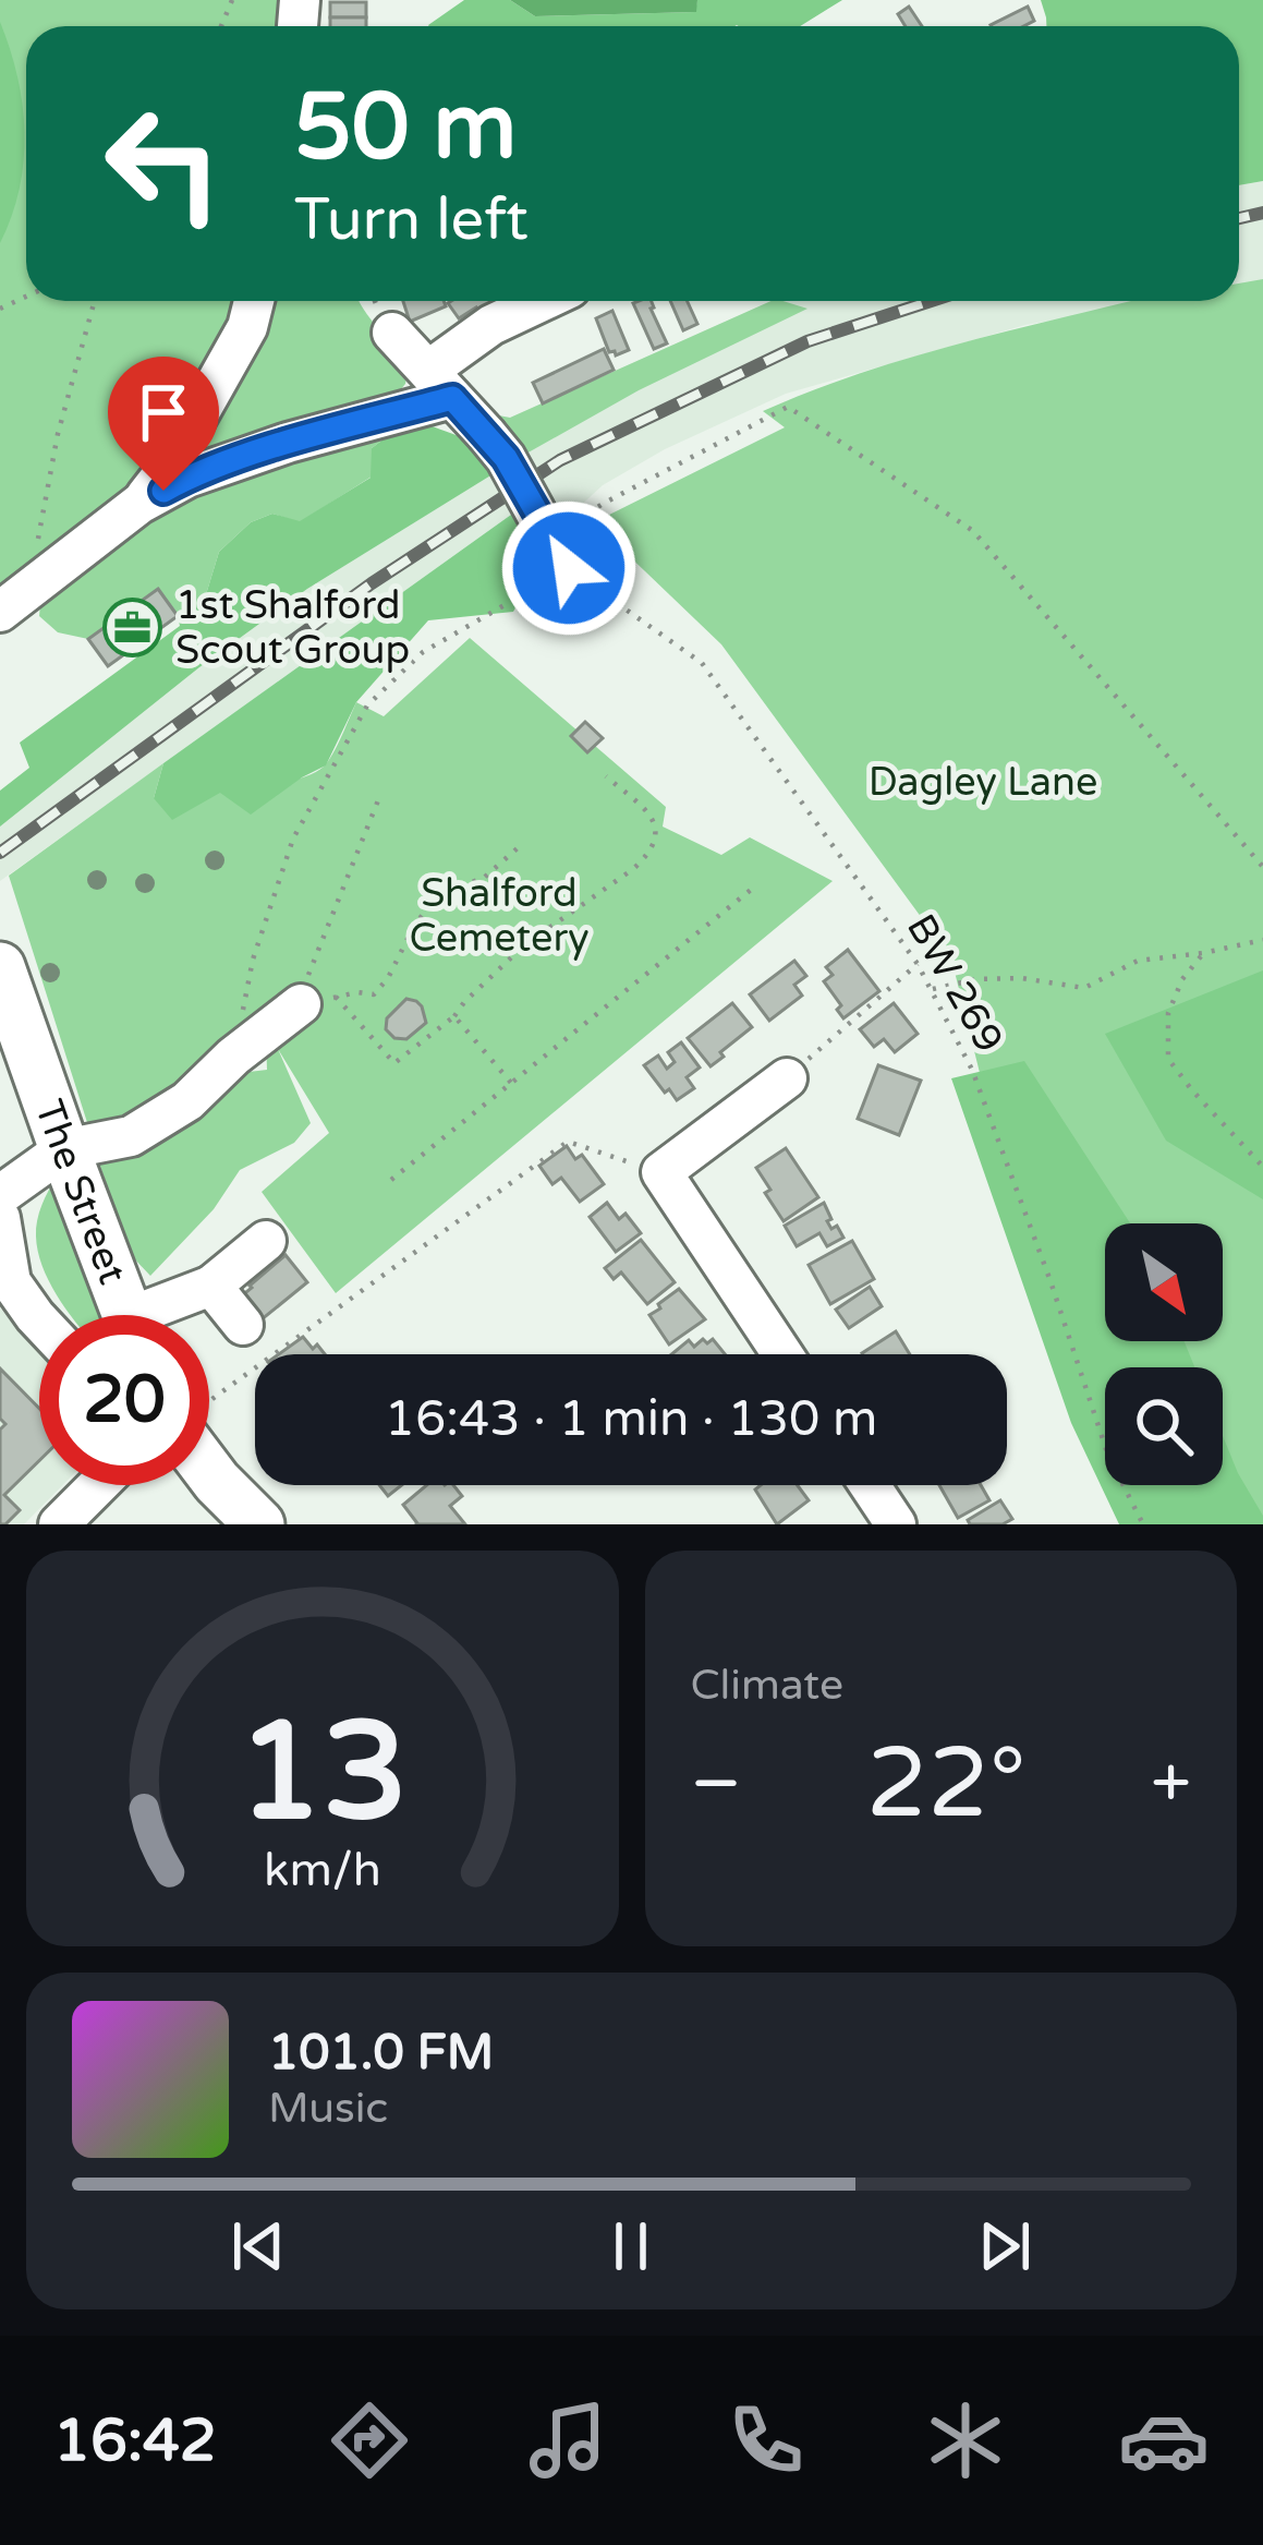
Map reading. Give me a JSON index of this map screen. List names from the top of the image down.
{
  "streets": {
    "main road": ["The Street"],
    "path": ["BW 269"]
  },
  "parks": ["Dagley Lane", "Shalford Cemetery"],
  "places": {
    "office": ["1st Shalford Scout Group"]
  },
  "north": "bottom right",
  "page": {
    "turn": ["50 m", "Turn left"],
    "limit": "20",
    "trip": "16:43 · 1 min · 130 m",
    "tile": "Climate",
    "heat": ["−", "22°", "+"],
    "song": ["101.0 FM", "Music"],
    "tabs": "16:42",
    "gauge": ["13", "km/h"]
  }
}
